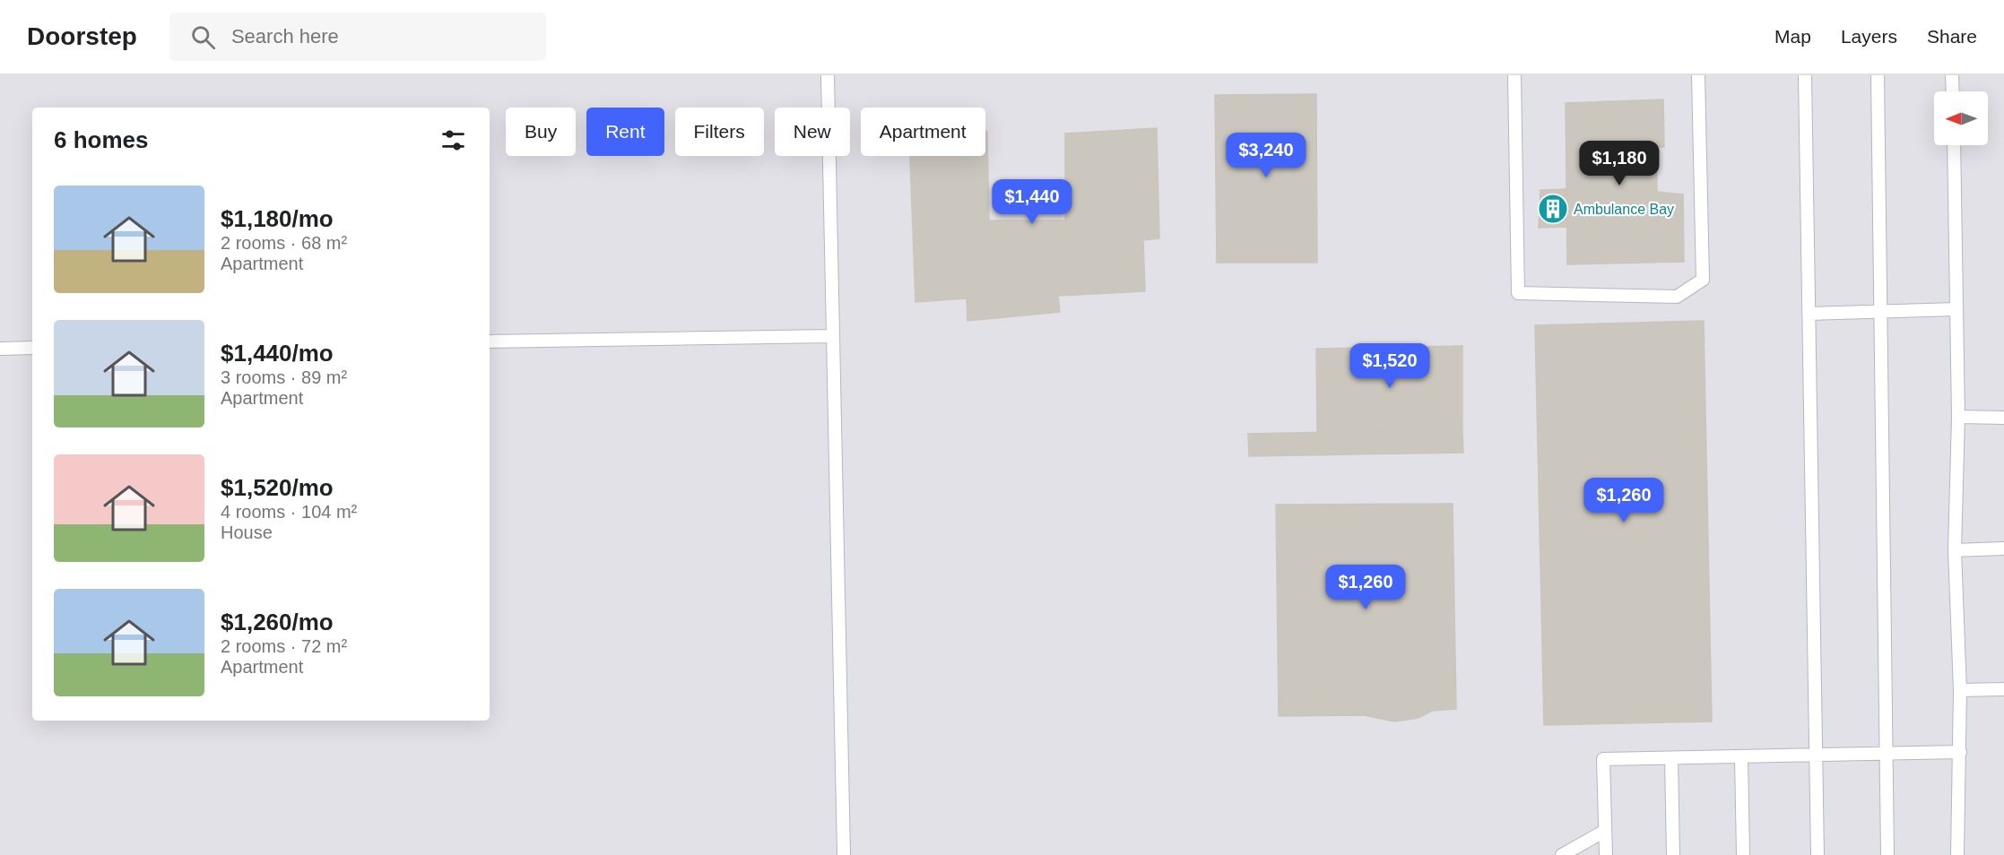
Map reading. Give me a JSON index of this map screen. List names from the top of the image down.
{
  "places": {
    "building": ["Ambulance Bay"]
  },
  "north": "left",
  "page": {
    "header": "Doorstep",
    "search": "Search here",
    "nav": ["Map", "Layers", "Share"],
    "chip": [
      "Buy",
      "Rent",
      "Filters",
      "New",
      "Apartment"
    ],
    "heading": "6 homes",
    "price": [
      "$3,240",
      "$1,180",
      "$1,440",
      "$1,520",
      "$1,260",
      "$1,260"
    ],
    "list": [
      {
        "name": "$1,180/mo",
        "note": "2 rooms · 68 m² · Apartment"
      },
      {
        "name": "$1,440/mo",
        "note": "3 rooms · 89 m² · Apartment"
      },
      {
        "name": "$1,520/mo",
        "note": "4 rooms · 104 m² · House"
      },
      {
        "name": "$1,260/mo",
        "note": "2 rooms · 72 m² · Apartment"
      }
    ]
  }
}
